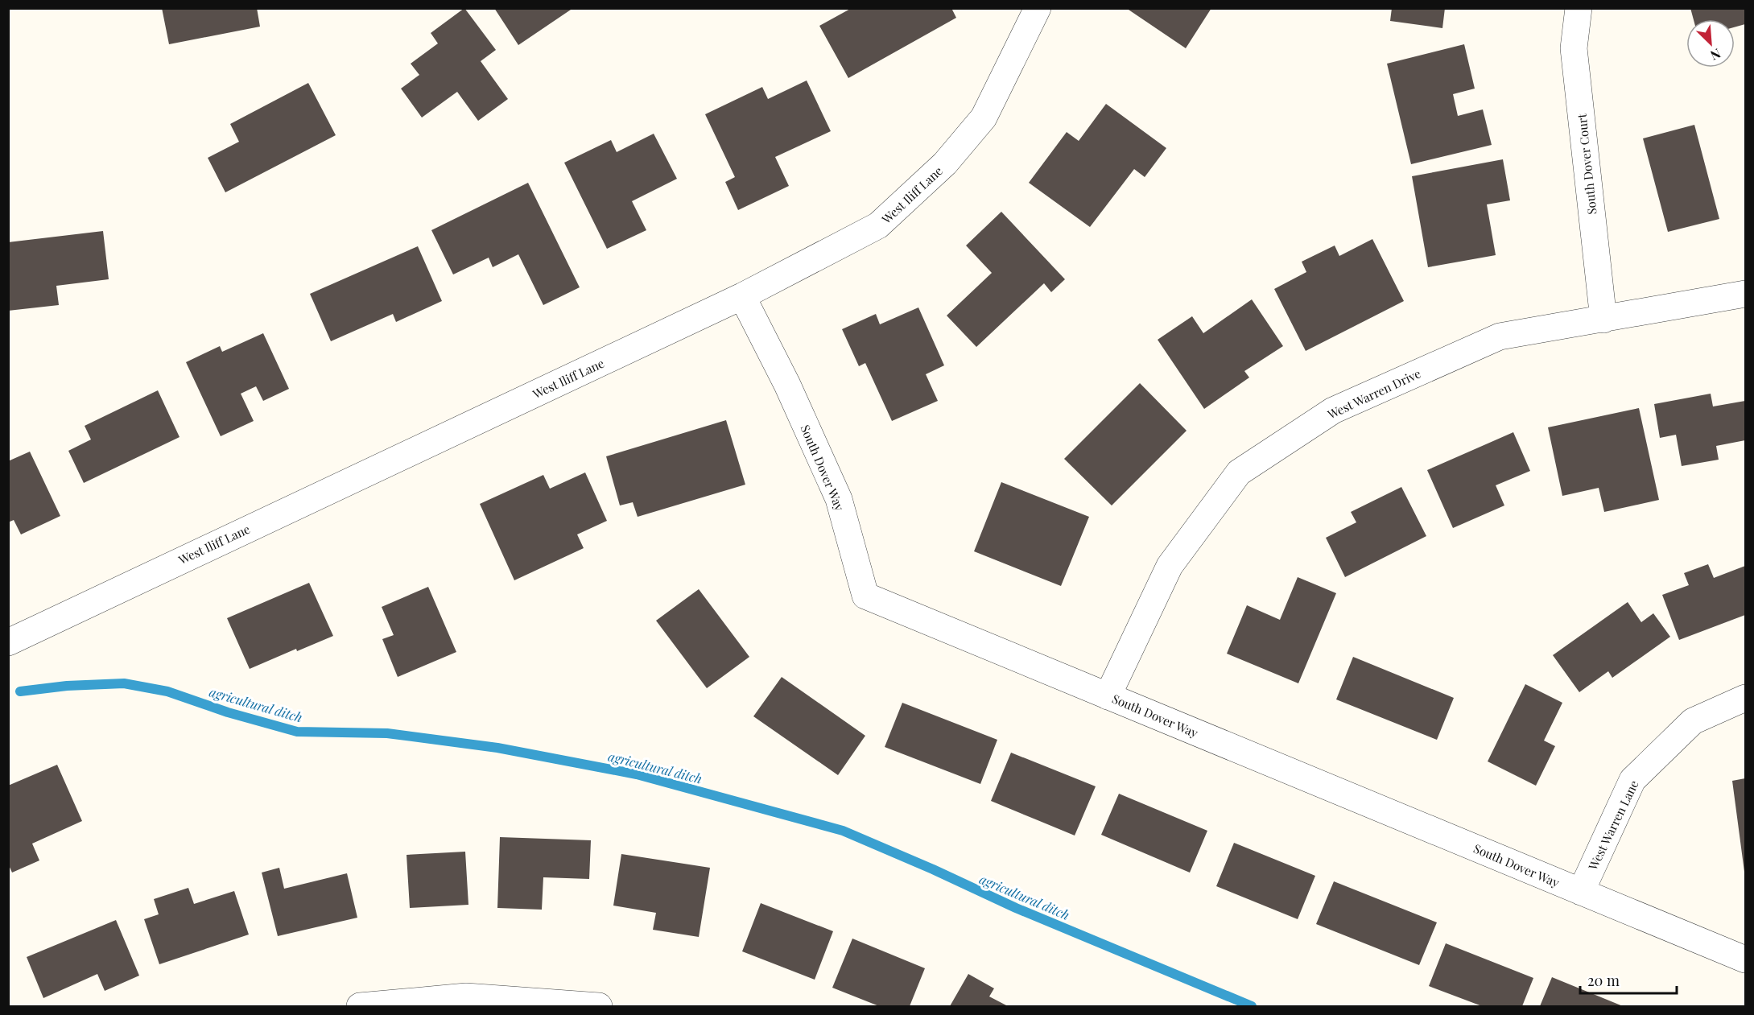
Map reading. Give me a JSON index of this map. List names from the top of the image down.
{
  "streets": {
    "street": [
      "South Dover Court",
      "West Iliff Lane",
      "West Warren Drive",
      "South Dover Way",
      "West Warren Lane"
    ]
  },
  "crossings": [
    ["South Dover Court", "West Warren Drive"],
    ["West Iliff Lane", "South Dover Way"],
    ["West Warren Drive", "South Dover Way"],
    ["South Dover Way", "West Warren Lane"]
  ],
  "water": ["agricultural ditch"],
  "scale_bar": "20 m",
  "north": "bottom right"
}
